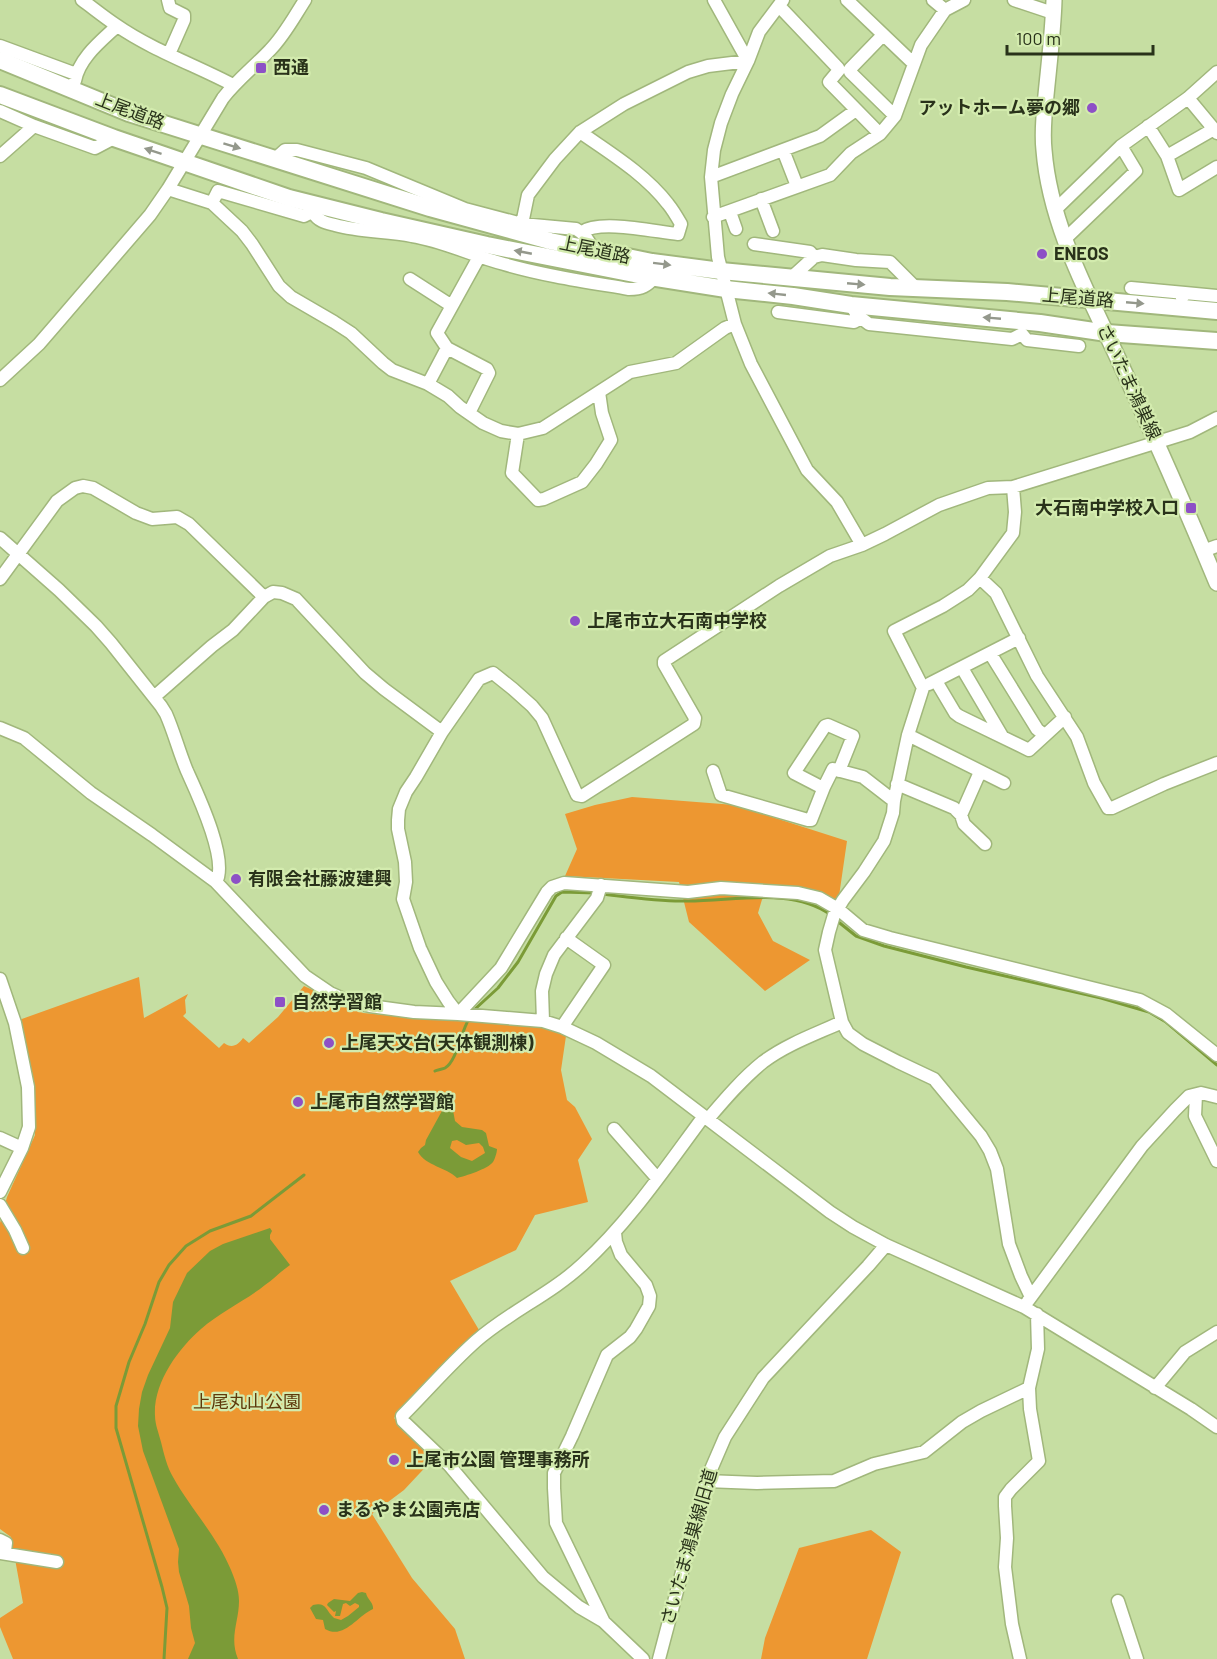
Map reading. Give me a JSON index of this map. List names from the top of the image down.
{
  "streets": {
    "highway": ["上尾道路"],
    "main road": ["さいたま鴻巣線"],
    "street": ["さいたま鴻巣線旧道"]
  },
  "crossings": [
    ["上尾道路", "さいたま鴻巣線"]
  ],
  "parks": ["上尾丸山公園"],
  "places": {
    "transit": ["西通", "大石南中学校入口", "自然学習館"],
    "other": [
      "アットホーム夢の郷",
      "ENEOS",
      "上尾市立大石南中学校",
      "有限会社藤波建興",
      "上尾天文台(天体観測棟)",
      "上尾市自然学習館",
      "上尾市公園 管理事務所",
      "まるやま公園売店"
    ]
  },
  "scale_bar": "100 m"
}
